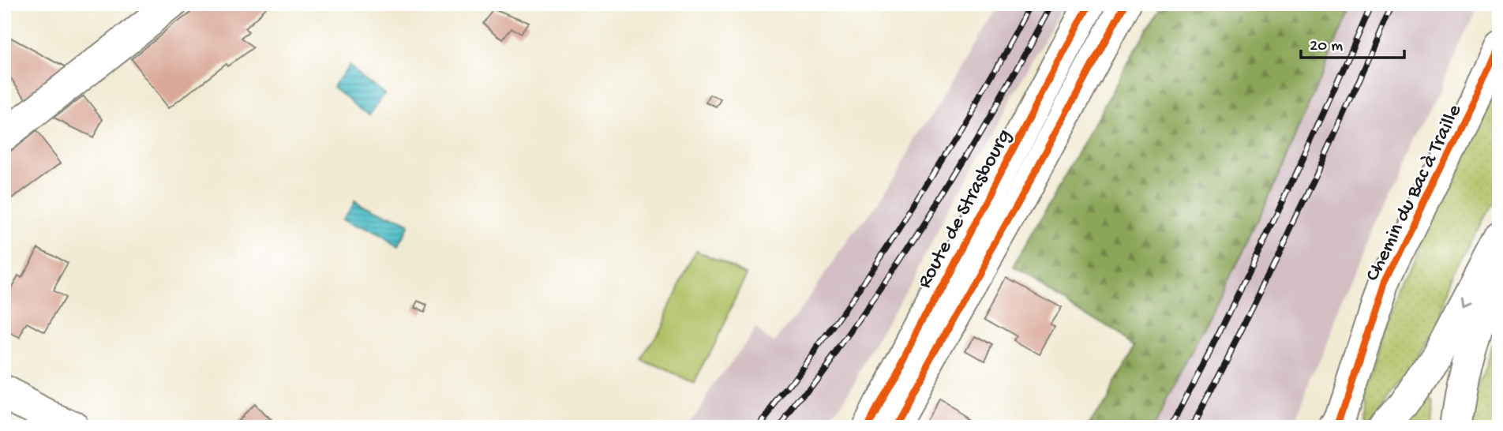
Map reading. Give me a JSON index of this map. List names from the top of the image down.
{
  "streets": {
    "main road": ["Chemin du Bac à Traille", "Route de Strasbourg"]
  },
  "scale_bar": "20 m"
}
